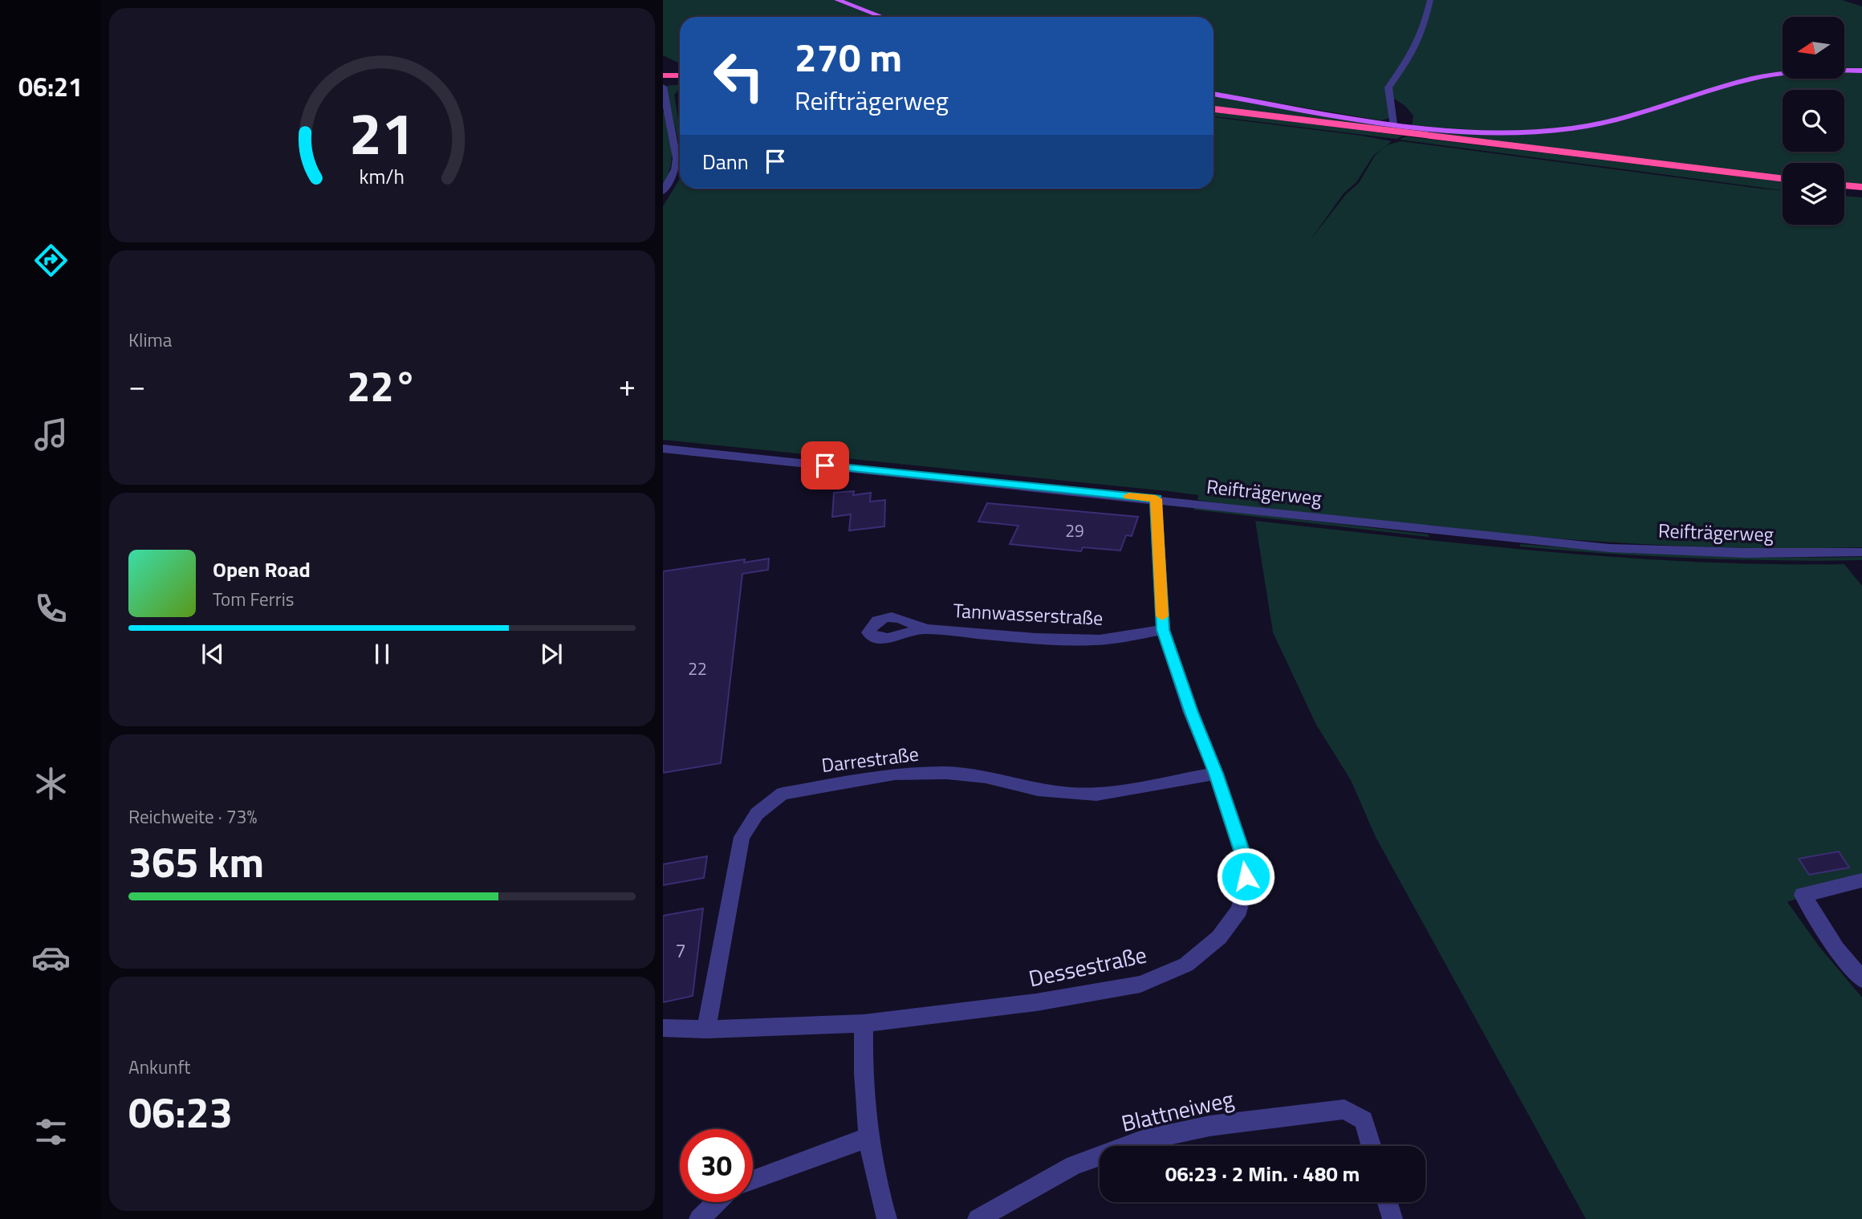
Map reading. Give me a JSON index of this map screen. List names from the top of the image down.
{
  "streets": {
    "street": [
      "Reifträgerweg",
      "Tannwasserstraße",
      "Darrestraße",
      "Dessestraße",
      "Blattneiweg"
    ]
  },
  "crossings": [
    ["Reifträgerweg", "Dessestraße"],
    ["Tannwasserstraße", "Dessestraße"],
    ["Darrestraße", "Dessestraße"]
  ],
  "house_numbers": ["29", "22", "7"],
  "north": "left",
  "page": {
    "tabs": "06:21",
    "turn": ["270 m", "Reifträgerweg"],
    "then": "Dann",
    "tile": [
      "Klima",
      ["Reichweite · 73%", "365 km"],
      ["Ankunft", "06:23"]
    ],
    "heat": ["−", "22°", "+"],
    "song": ["Open Road", "Tom Ferris"],
    "limit": "30",
    "trip": "06:23 · 2 Min. · 480 m",
    "gauge": ["21", "km/h"]
  }
}
